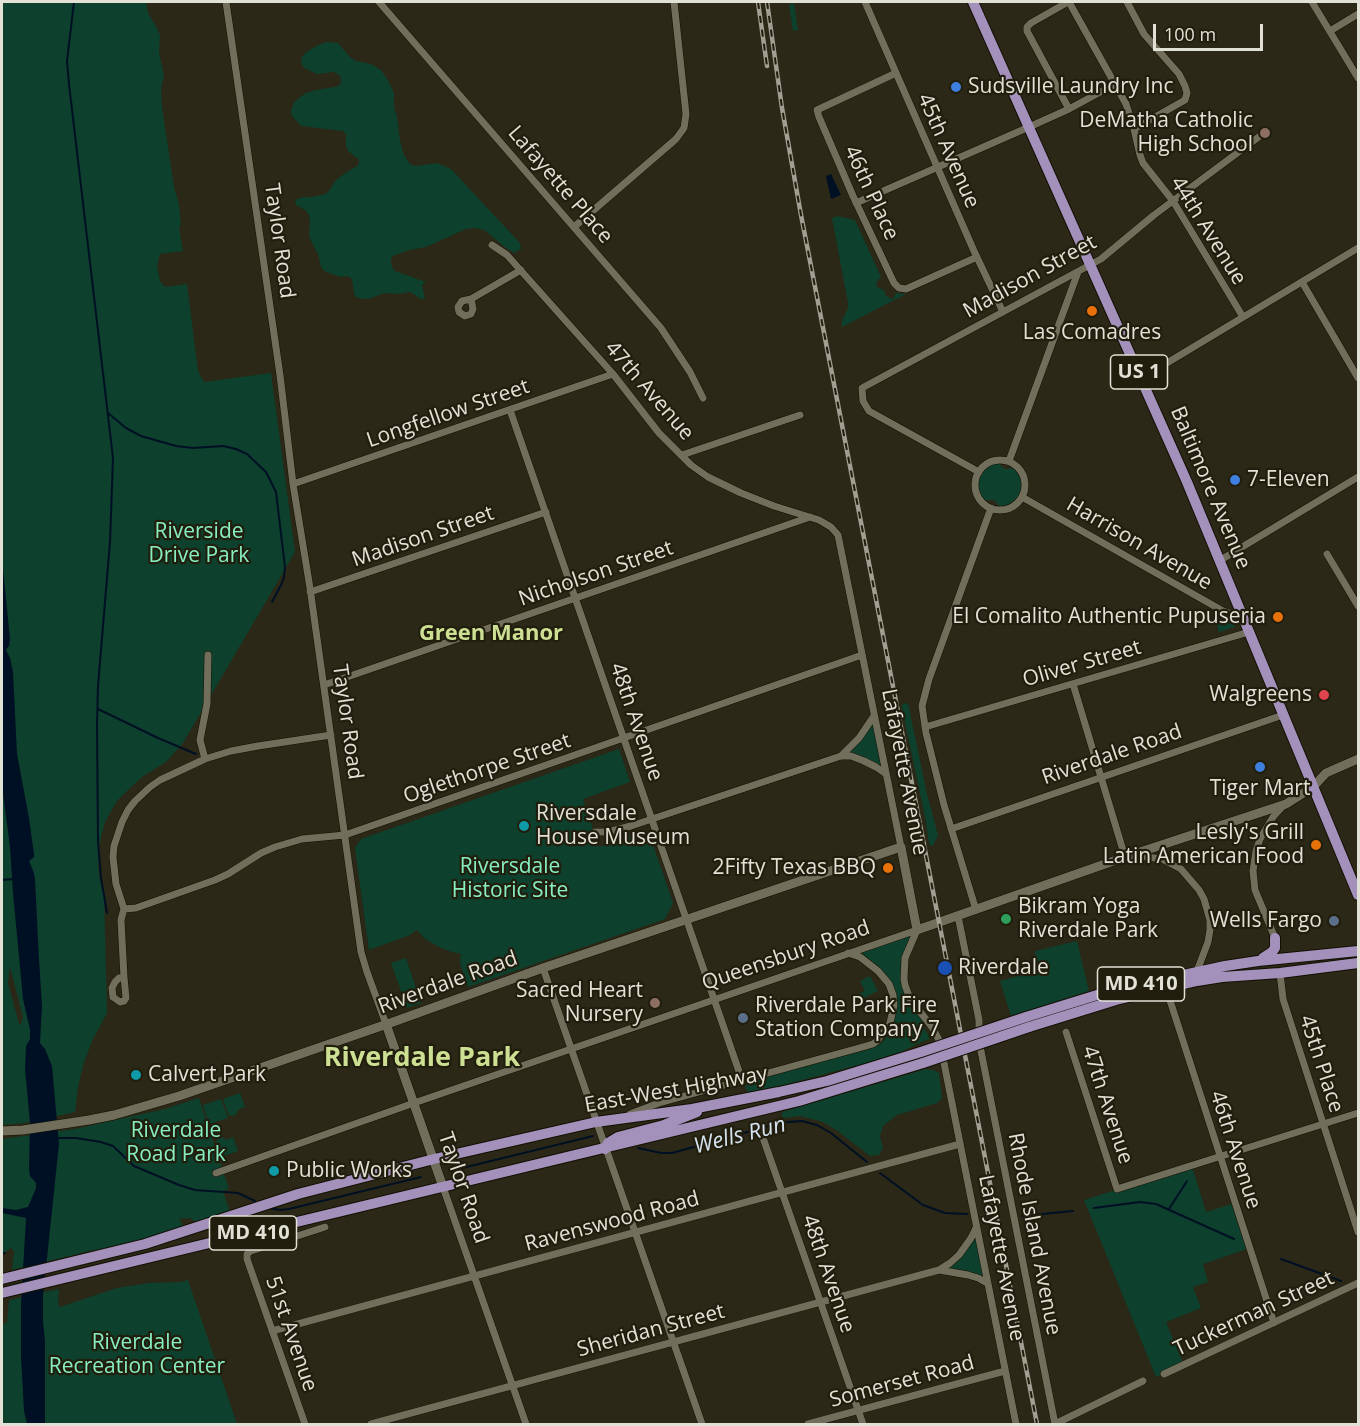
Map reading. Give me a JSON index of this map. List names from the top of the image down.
{
  "streets": {
    "main road": [
      "US 1",
      "Baltimore Avenue",
      "MD 410",
      "East-West Highway"
    ],
    "street": [
      "45th Avenue",
      "Lafayette Place",
      "46th Place",
      "44th Avenue",
      "Taylor Road",
      "Madison Street",
      "47th Avenue",
      "Longfellow Street",
      "Harrison Avenue",
      "Nicholson Street",
      "Oliver Street",
      "48th Avenue",
      "Riverdale Road",
      "Oglethorpe Street",
      "Lafayette Avenue",
      "Queensbury Road",
      "45th Place",
      "46th Avenue",
      "Ravenswood Road",
      "Rhode Island Avenue",
      "Tuckerman Street",
      "Sheridan Street",
      "51st Avenue",
      "Somerset Road"
    ]
  },
  "crossings": [
    ["45th Avenue", "46th Place"],
    ["45th Avenue", "Madison Street"],
    ["44th Avenue", "Madison Street"],
    ["Taylor Road", "Madison Street"],
    ["Taylor Road", "Longfellow Street"],
    ["Taylor Road", "Nicholson Street"],
    ["Taylor Road", "Riverdale Road"],
    ["Taylor Road", "Oglethorpe Street"],
    ["Taylor Road", "Queensbury Road"],
    ["Taylor Road", "East-West Highway"],
    ["Taylor Road", "Ravenswood Road"],
    ["Taylor Road", "Sheridan Street"],
    ["Madison Street", "Baltimore Avenue"],
    ["Madison Street", "Harrison Avenue"],
    ["Madison Street", "48th Avenue"],
    ["47th Avenue", "Longfellow Street"],
    ["47th Avenue", "Nicholson Street"],
    ["47th Avenue", "Lafayette Avenue"],
    ["47th Avenue", "46th Avenue"],
    ["Longfellow Street", "48th Avenue"],
    ["Baltimore Avenue", "Harrison Avenue"],
    ["Baltimore Avenue", "Oliver Street"],
    ["Baltimore Avenue", "Riverdale Road"],
    ["Baltimore Avenue", "Queensbury Road"],
    ["Nicholson Street", "48th Avenue"],
    ["Nicholson Street", "Lafayette Avenue"],
    ["48th Avenue", "Riverdale Road"],
    ["48th Avenue", "Oglethorpe Street"],
    ["48th Avenue", "Queensbury Road"],
    ["48th Avenue", "Ravenswood Road"],
    ["48th Avenue", "Sheridan Street"],
    ["48th Avenue", "Somerset Road"],
    ["Riverdale Road", "Lafayette Avenue"],
    ["Oglethorpe Street", "Lafayette Avenue"],
    ["Lafayette Avenue", "Queensbury Road"],
    ["Lafayette Avenue", "Ravenswood Road"],
    ["Lafayette Avenue", "Sheridan Street"],
    ["Lafayette Avenue", "Somerset Road"],
    ["45th Place", "East-West Highway"],
    ["East-West Highway", "46th Avenue"],
    ["46th Avenue", "Tuckerman Street"],
    ["Ravenswood Road", "51st Avenue"]
  ],
  "districts": ["Green Manor", "Riverdale Park"],
  "water": ["Wells Run"],
  "parks": [
    "Riverside Drive Park",
    "Riversdale Historic Site",
    "Riverdale Road Park",
    "Riverdale Recreation Center"
  ],
  "places": [
    "Sudsville Laundry Inc",
    "DeMatha Catholic High School",
    "Las Comadres",
    "7-Eleven",
    "El Comalito Authentic Pupuseria",
    "Walgreens",
    "Tiger Mart",
    "Riversdale House Museum",
    "Lesly's Grill Latin American Food",
    "2Fifty Texas BBQ",
    "Bikram Yoga Riverdale Park",
    "Wells Fargo",
    "Riverdale",
    "Sacred Heart Nursery",
    "Riverdale Park Fire Station Company 7",
    "Calvert Park",
    "Public Works"
  ],
  "scale_bar": "100 m"
}
